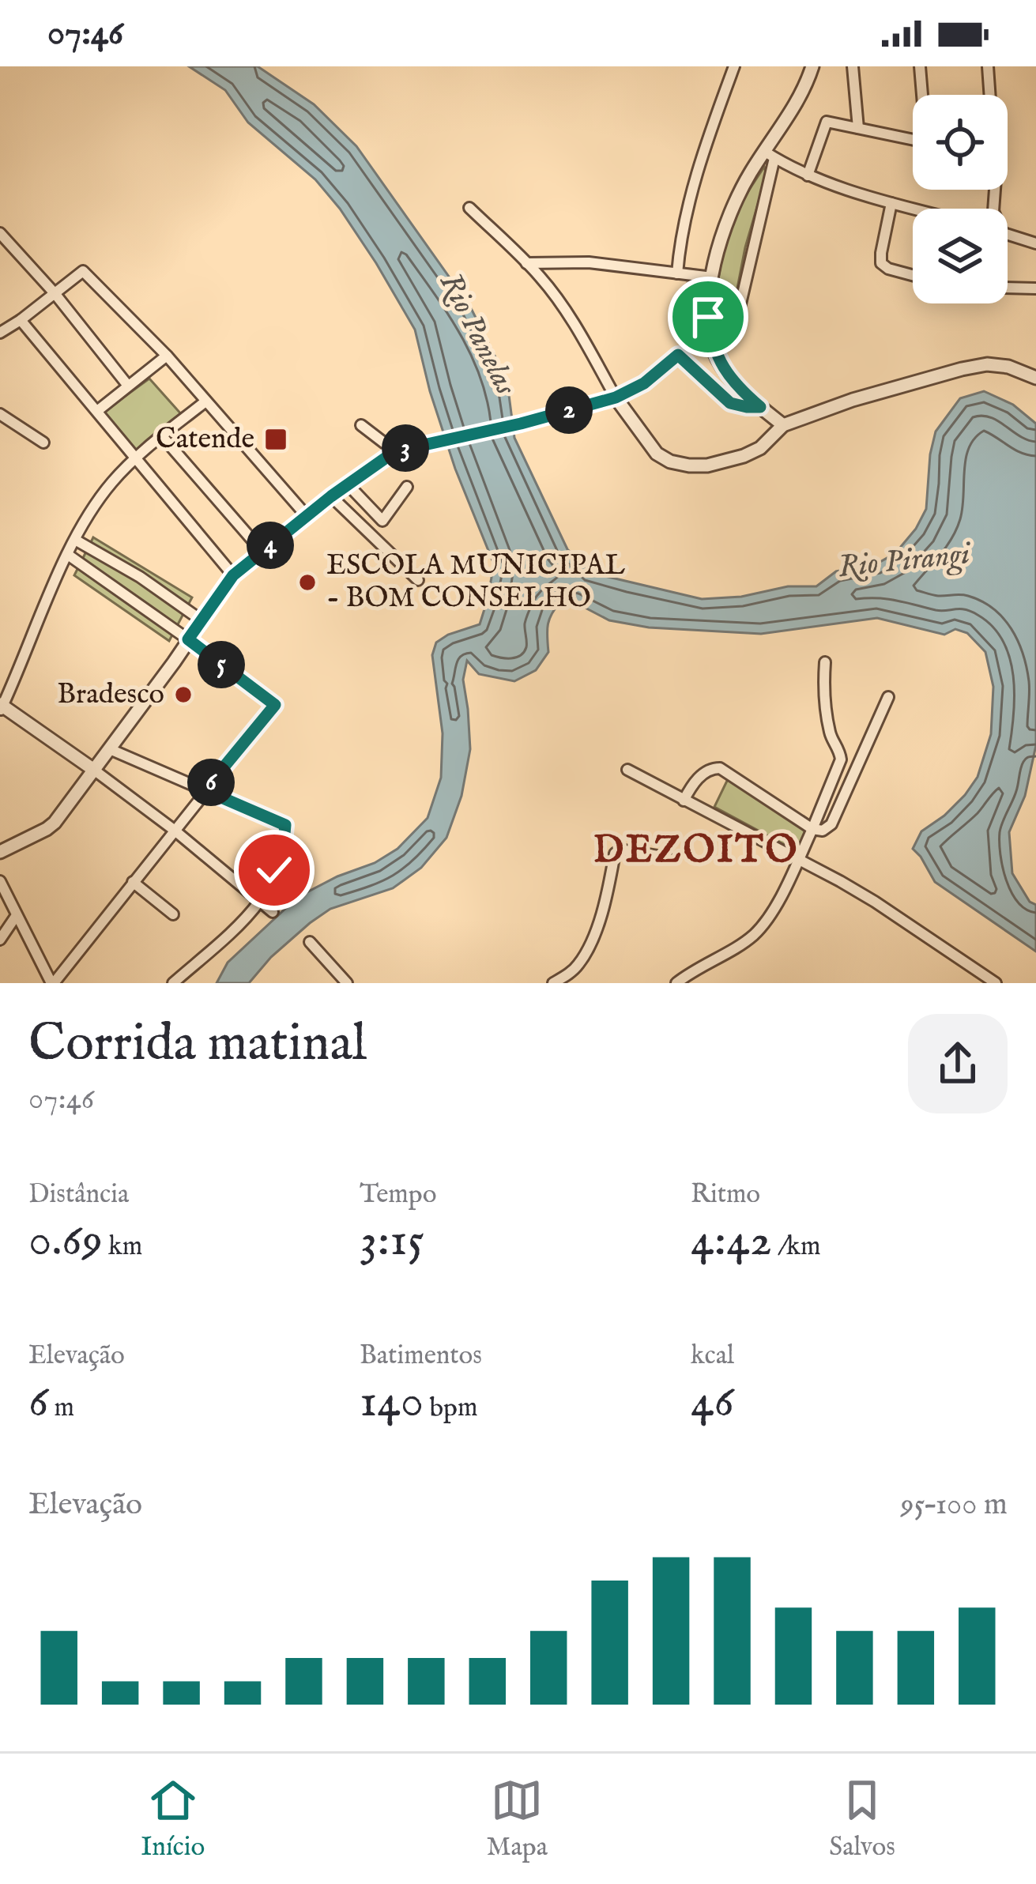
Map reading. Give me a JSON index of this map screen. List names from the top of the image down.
{
  "districts": ["DEZOITO"],
  "water": ["Rio Panelas", "Rio Pirangi"],
  "places": {
    "transit": ["Catende"],
    "other": ["ESCOLA MUNICIPAL - BOM CONSELHO", "Bradesco"]
  },
  "page": {
    "status": "07:46",
    "pins": [
      "2",
      "3",
      "4",
      "5",
      "6"
    ],
    "heading": ["Corrida matinal", "07:46"],
    "stats": [
      ["Distância", "0.69 km"],
      ["Tempo", "3:15"],
      ["Ritmo", "4:42 /km"],
      ["Elevação", "6 m"],
      ["Batimentos", "140 bpm"],
      ["kcal", "46"]
    ],
    "chart": ["Elevação", "95–100 m"],
    "tabs": ["Início", "Mapa", "Salvos"]
  }
}
